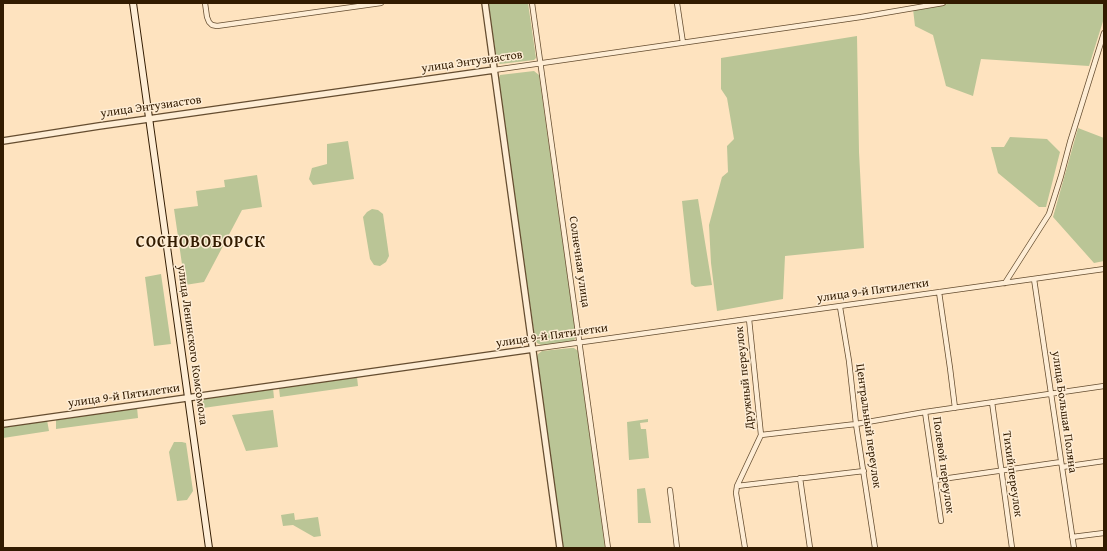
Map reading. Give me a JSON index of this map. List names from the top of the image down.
{
  "streets": {
    "main road": ["улица Ленинского Комсомола"],
    "street": [
      "улица Энтузиастов",
      "Солнечная улица",
      "улица 9-й Пятилетки",
      "Дружный переулок",
      "улица Большая Поляна",
      "Центральный переулок",
      "Полевой переулок",
      "Тихий переулок"
    ]
  },
  "crossings": [
    ["улица Энтузиастов", "Солнечная улица"],
    ["улица Энтузиастов", "улица Ленинского Комсомола"],
    ["Солнечная улица", "улица 9-й Пятилетки"],
    ["улица 9-й Пятилетки", "улица Ленинского Комсомола"],
    ["улица 9-й Пятилетки", "Дружный переулок"],
    ["улица 9-й Пятилетки", "улица Большая Поляна"],
    ["улица 9-й Пятилетки", "Центральный переулок"]
  ],
  "districts": ["СОСНОВОБОРСК"]
}
